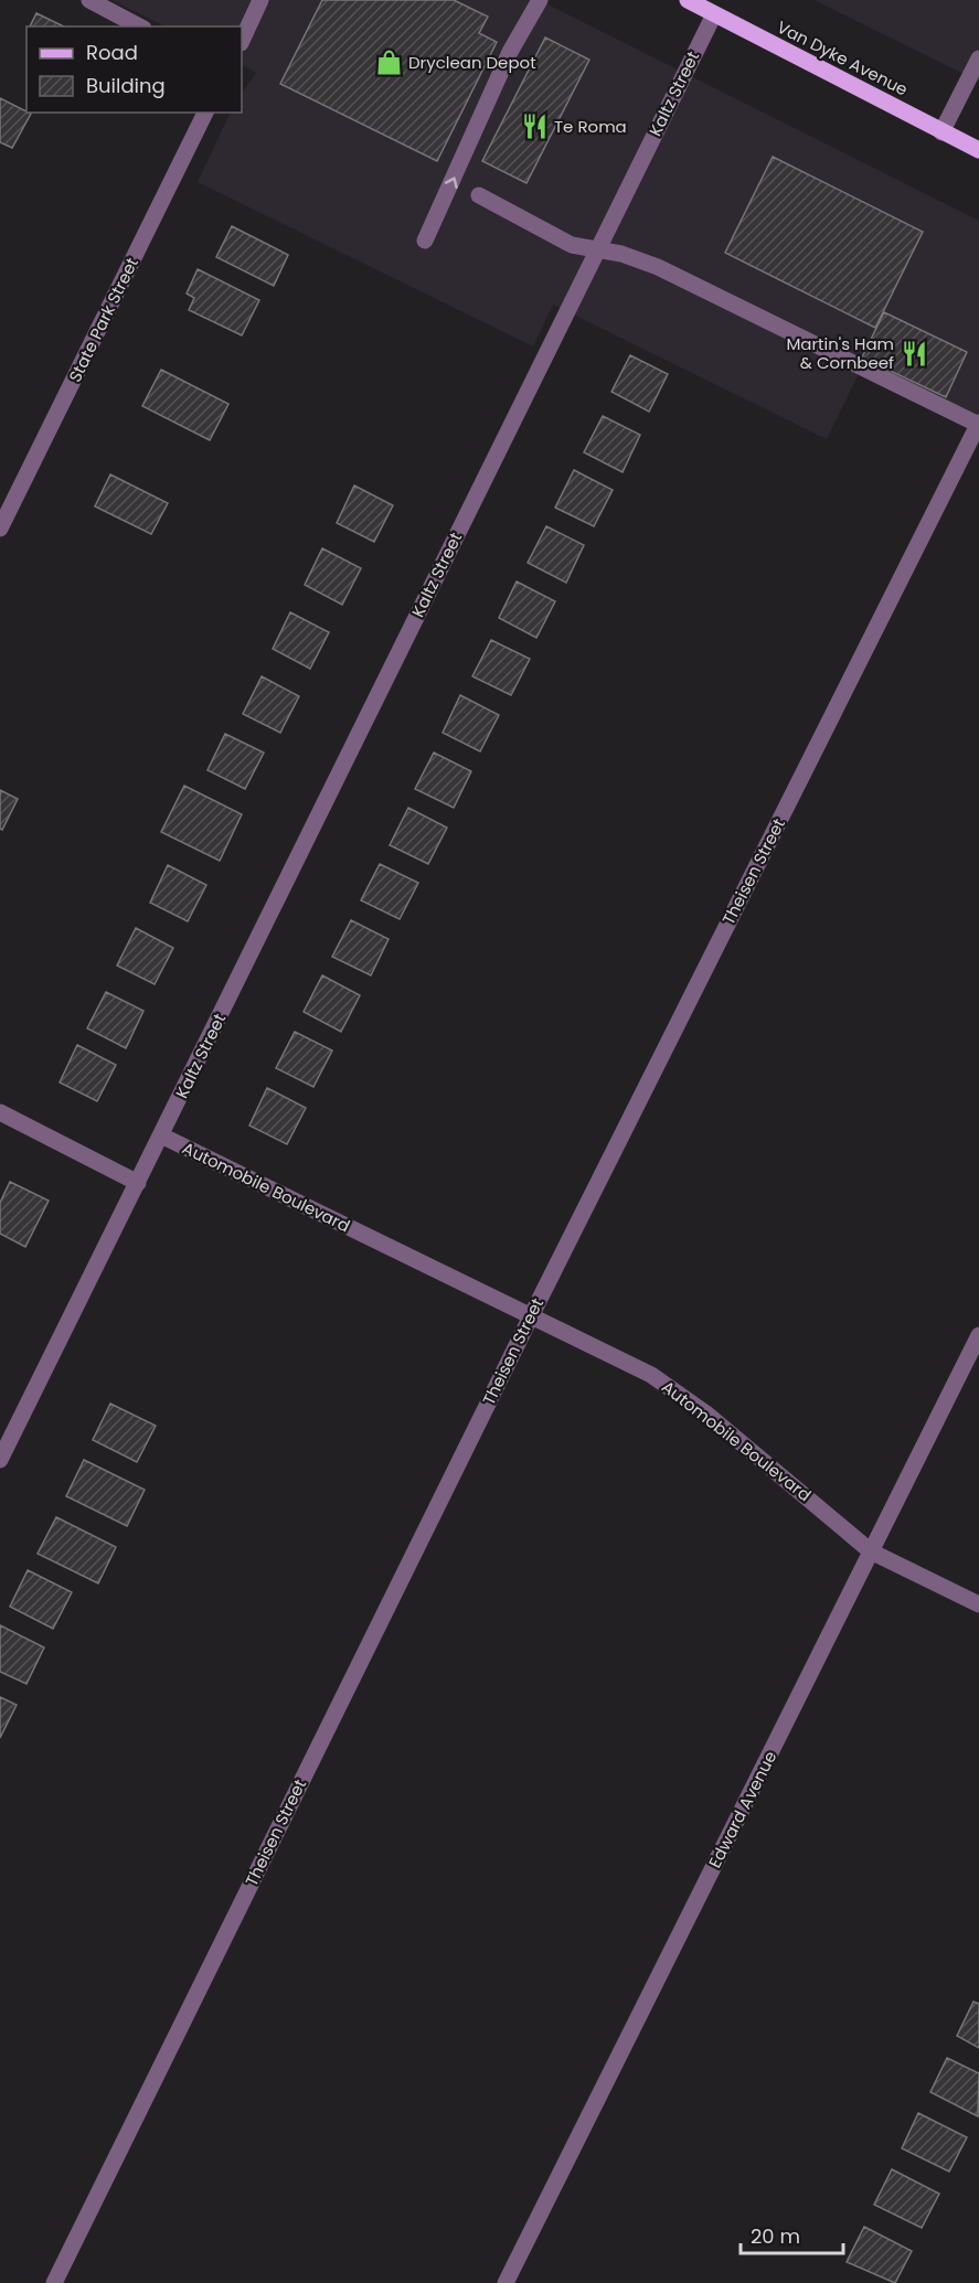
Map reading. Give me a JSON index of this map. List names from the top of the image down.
{
  "streets": {
    "main road": ["Van Dyke Avenue"],
    "street": [
      "Kaltz Street",
      "State Park Street",
      "Theisen Street",
      "Automobile Boulevard",
      "Edward Avenue"
    ]
  },
  "crossings": [
    ["Van Dyke Avenue", "Kaltz Street"],
    ["Kaltz Street", "Automobile Boulevard"],
    ["Theisen Street", "Automobile Boulevard"],
    ["Automobile Boulevard", "Edward Avenue"]
  ],
  "places": {
    "shop": ["Dryclean Depot"],
    "restaurant": ["Te Roma", "Martin's Ham & Cornbeef"]
  },
  "legend": ["Road", "Building"],
  "scale_bar": "20 m"
}
